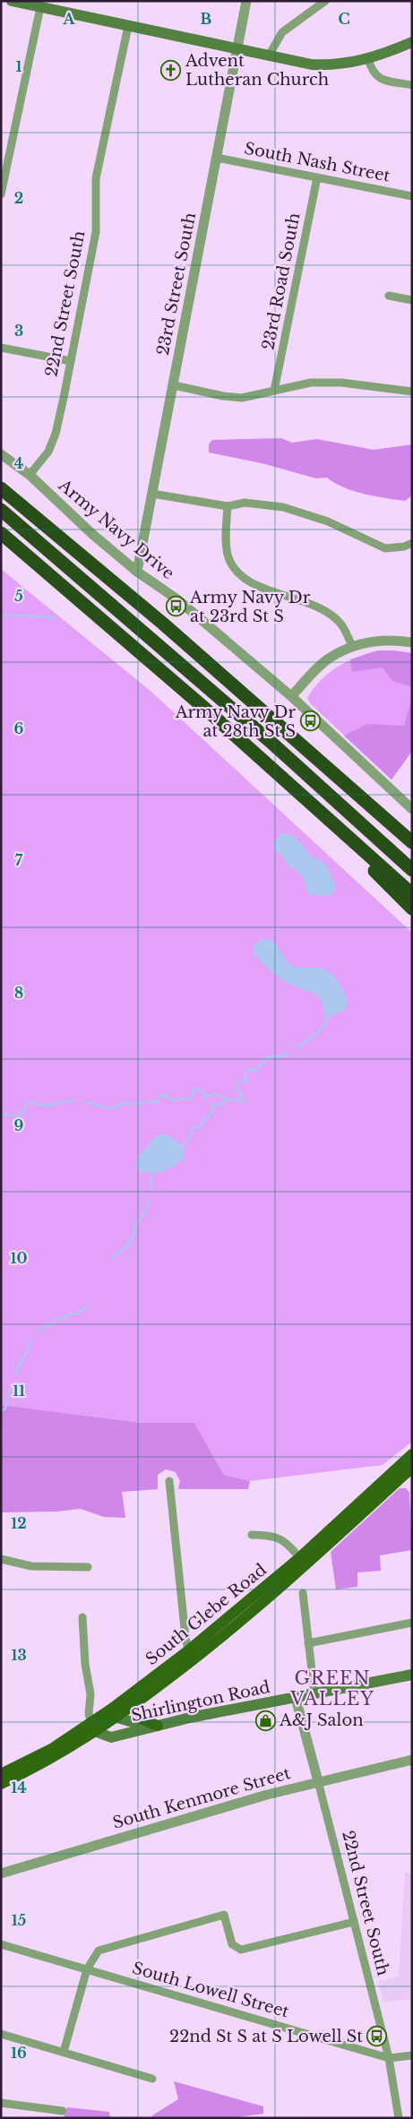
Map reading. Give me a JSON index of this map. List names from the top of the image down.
{
  "streets": {
    "main road": ["South Glebe Road", "Shirlington Road"],
    "street": [
      "South Nash Street",
      "23rd Road South",
      "23rd Street South",
      "22nd Street South",
      "Army Navy Drive",
      "South Kenmore Street",
      "South Lowell Street"
    ]
  },
  "crossings": [
    ["South Nash Street", "23rd Road South"],
    ["South Nash Street", "23rd Street South"],
    ["23rd Street South", "Army Navy Drive"],
    ["22nd Street South", "Army Navy Drive"],
    ["22nd Street South", "Shirlington Road"],
    ["22nd Street South", "South Kenmore Street"],
    ["22nd Street South", "South Lowell Street"],
    ["South Glebe Road", "Shirlington Road"]
  ],
  "districts": ["GREEN VALLEY"],
  "places": {
    "church": ["Advent Lutheran Church"],
    "bus stop": ["Army Navy Dr at 23rd St S", "Army Navy Dr at 28th St S", "22nd St S at S Lowell St"],
    "shop": ["A&J Salon"]
  },
  "grid": {
    "columns": ["A", "B", "C"],
    "rows": [
      "1",
      "2",
      "3",
      "4",
      "5",
      "6",
      "7",
      "8",
      "9",
      "10",
      "11",
      "12",
      "13",
      "14",
      "15",
      "16"
    ]
  }
}
